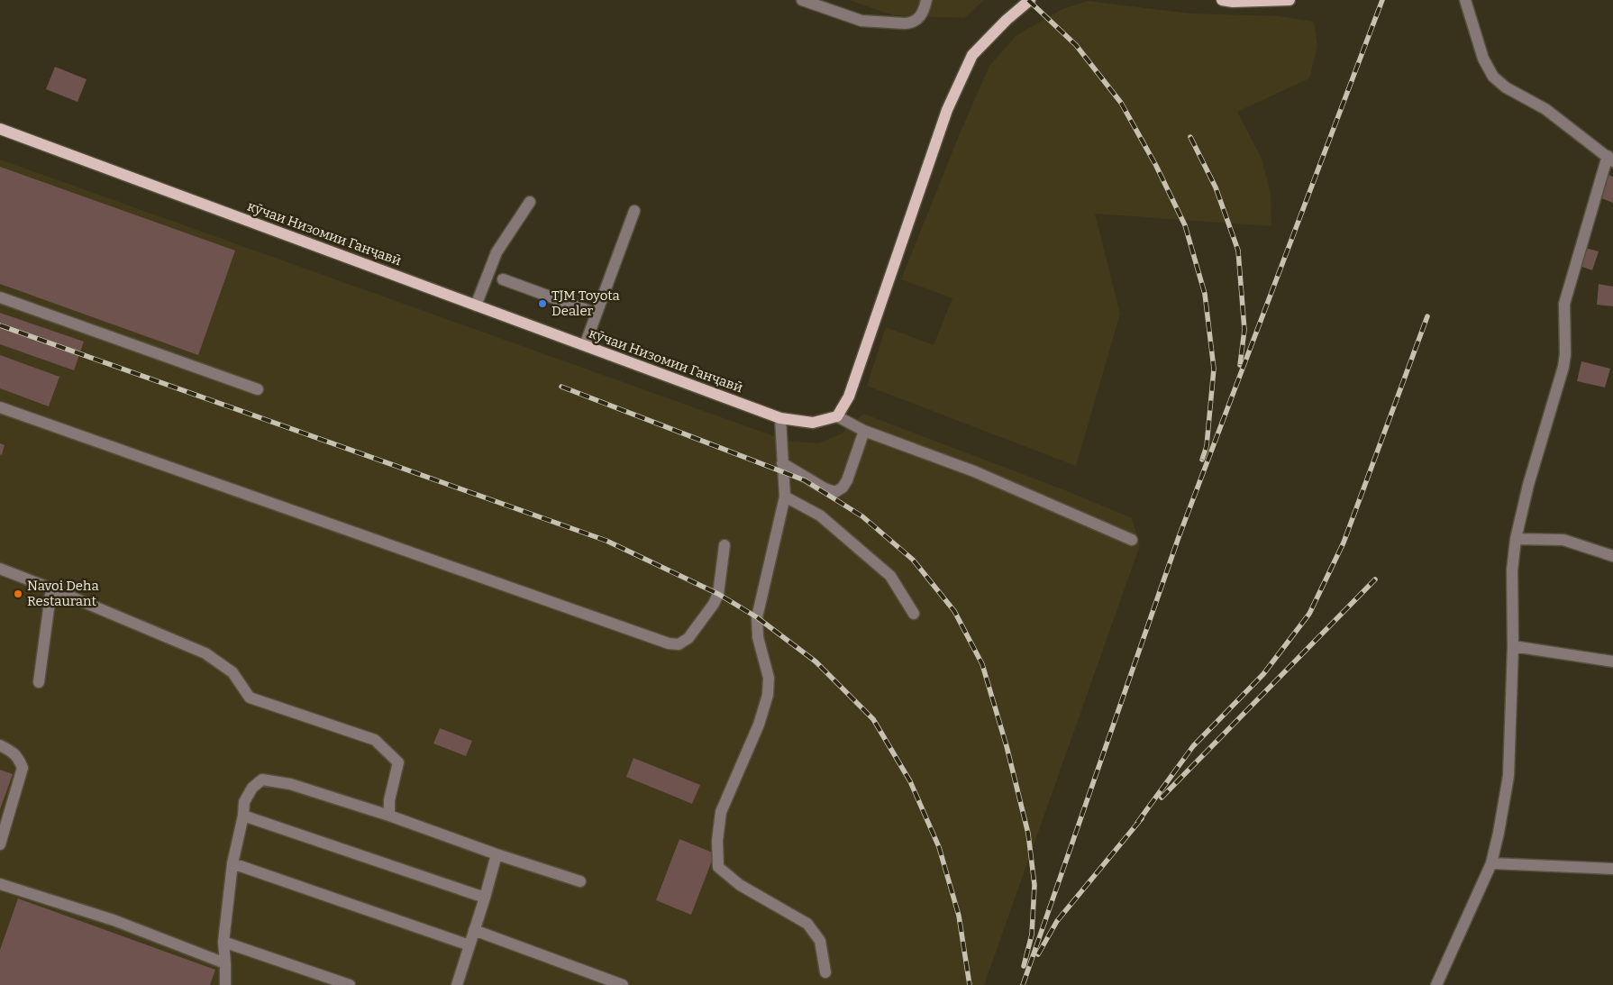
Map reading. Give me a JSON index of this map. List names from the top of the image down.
{
  "streets": {
    "main road": ["кӯчаи Низомии Ганҷавӣ"]
  },
  "places": ["TJM Toyota Dealer", "Navoi Deha Restaurant"]
}
